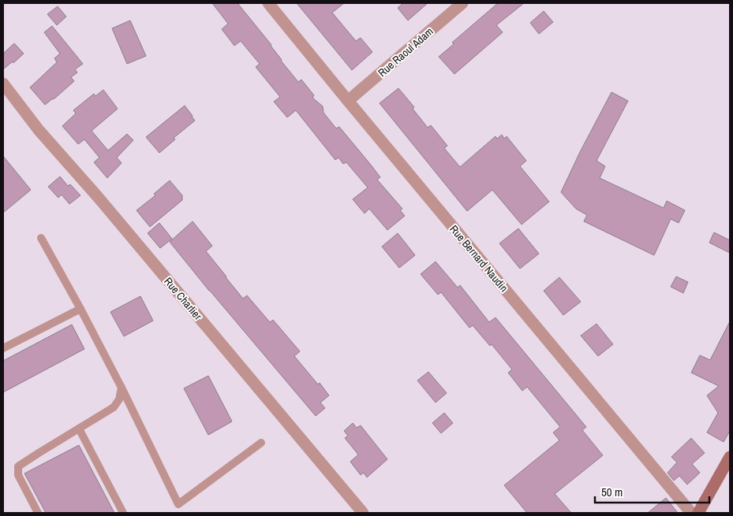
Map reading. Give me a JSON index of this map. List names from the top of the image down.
{
  "streets": {
    "street": ["Rue Raoul Adam", "Rue Bernard Naudin", "Rue Charlier"]
  },
  "crossings": [
    ["Rue Raoul Adam", "Rue Bernard Naudin"]
  ],
  "scale_bar": "50 m"
}
